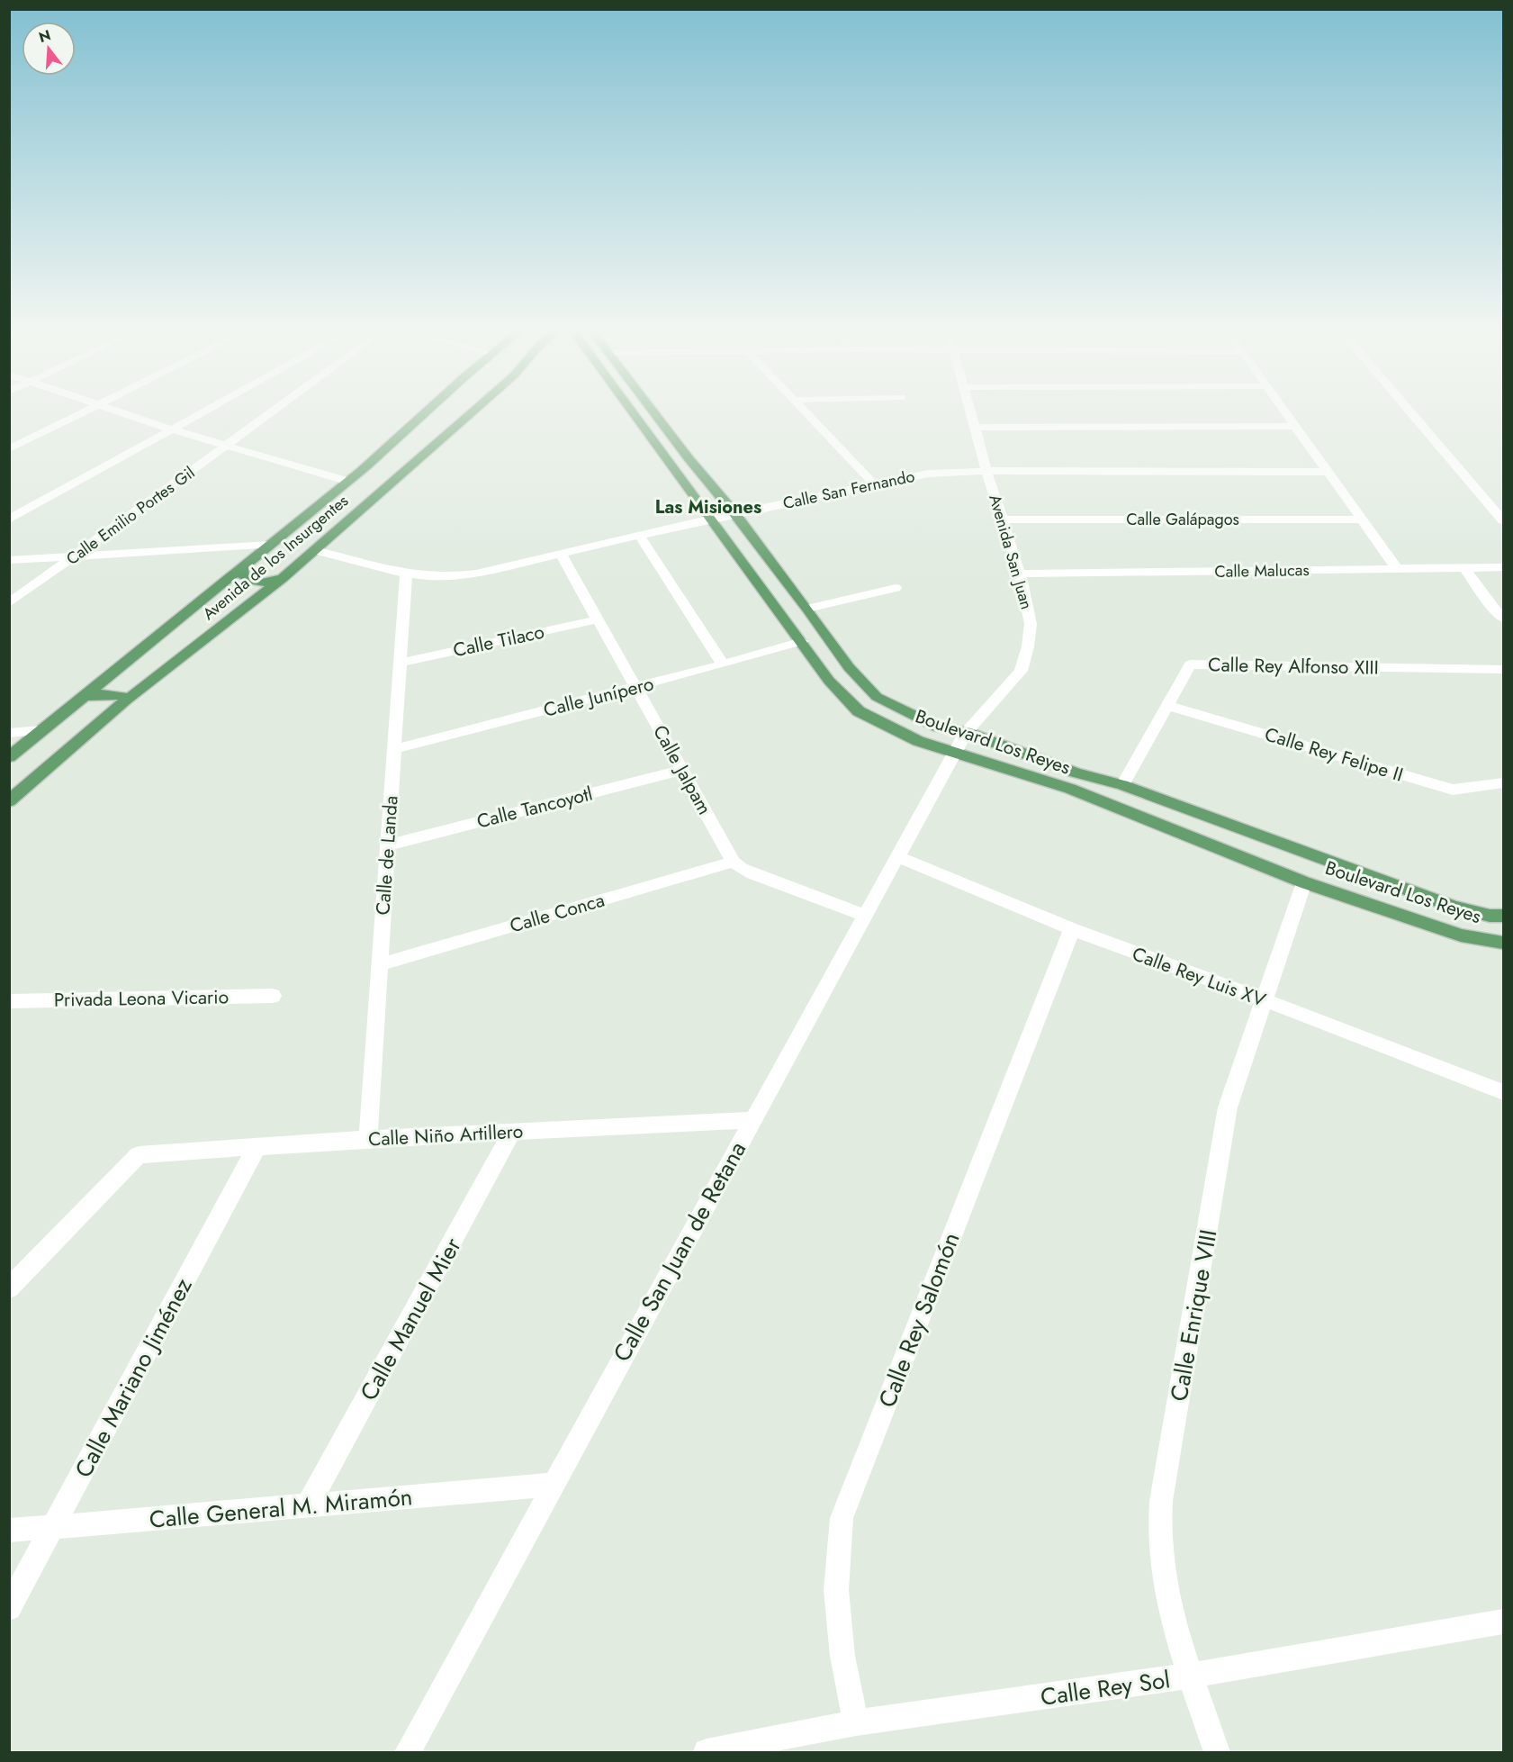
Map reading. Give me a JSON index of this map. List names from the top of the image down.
{
  "streets": {
    "main road": ["Avenida de los Insurgentes", "Boulevard Los Reyes"],
    "street": [
      "Calle San Fernando",
      "Calle Emilio Portes Gil",
      "Calle Galápagos",
      "Avenida San Juan",
      "Calle Malucas",
      "Calle Tilaco",
      "Calle Rey Alfonso XIII",
      "Calle Junípero",
      "Calle Rey Felipe II",
      "Calle Jalpam",
      "Calle Tancoyotl",
      "Calle de Landa",
      "Calle Conca",
      "Calle Rey Luis XV",
      "Privada Leona Vicario",
      "Calle Niño Artillero",
      "Calle San Juan de Retana",
      "Calle Enrique VIII",
      "Calle Manuel Mier",
      "Calle Rey Salomón",
      "Calle Mariano Jiménez",
      "Calle General M. Miramón",
      "Calle Rey Sol"
    ]
  },
  "crossings": [
    ["Calle San Fernando", "Avenida San Juan"],
    ["Calle San Fernando", "Avenida de los Insurgentes"],
    ["Calle San Fernando", "Boulevard Los Reyes"],
    ["Calle San Fernando", "Calle Jalpam"],
    ["Calle San Fernando", "Calle de Landa"],
    ["Calle Galápagos", "Avenida San Juan"],
    ["Avenida San Juan", "Calle Malucas"],
    ["Avenida San Juan", "Boulevard Los Reyes"],
    ["Avenida San Juan", "Calle San Juan de Retana"],
    ["Calle Tilaco", "Calle Jalpam"],
    ["Calle Tilaco", "Calle de Landa"],
    ["Calle Rey Alfonso XIII", "Boulevard Los Reyes"],
    ["Calle Rey Alfonso XIII", "Calle Rey Felipe II"],
    ["Calle Junípero", "Boulevard Los Reyes"],
    ["Calle Junípero", "Calle Jalpam"],
    ["Calle Junípero", "Calle de Landa"],
    ["Boulevard Los Reyes", "Calle San Juan de Retana"],
    ["Boulevard Los Reyes", "Calle Enrique VIII"],
    ["Calle Jalpam", "Calle Tancoyotl"],
    ["Calle Jalpam", "Calle Conca"],
    ["Calle Tancoyotl", "Calle de Landa"],
    ["Calle de Landa", "Calle Conca"],
    ["Calle de Landa", "Calle Niño Artillero"],
    ["Calle Rey Luis XV", "Calle San Juan de Retana"],
    ["Calle Rey Luis XV", "Calle Enrique VIII"],
    ["Calle Rey Luis XV", "Calle Rey Salomón"],
    ["Calle Niño Artillero", "Calle San Juan de Retana"],
    ["Calle Niño Artillero", "Calle Manuel Mier"],
    ["Calle Niño Artillero", "Calle Mariano Jiménez"],
    ["Calle San Juan de Retana", "Calle General M. Miramón"],
    ["Calle Enrique VIII", "Calle Rey Sol"],
    ["Calle Manuel Mier", "Calle General M. Miramón"],
    ["Calle Rey Salomón", "Calle Rey Sol"],
    ["Calle Mariano Jiménez", "Calle General M. Miramón"]
  ],
  "districts": ["Las Misiones"],
  "north": "top"
}
